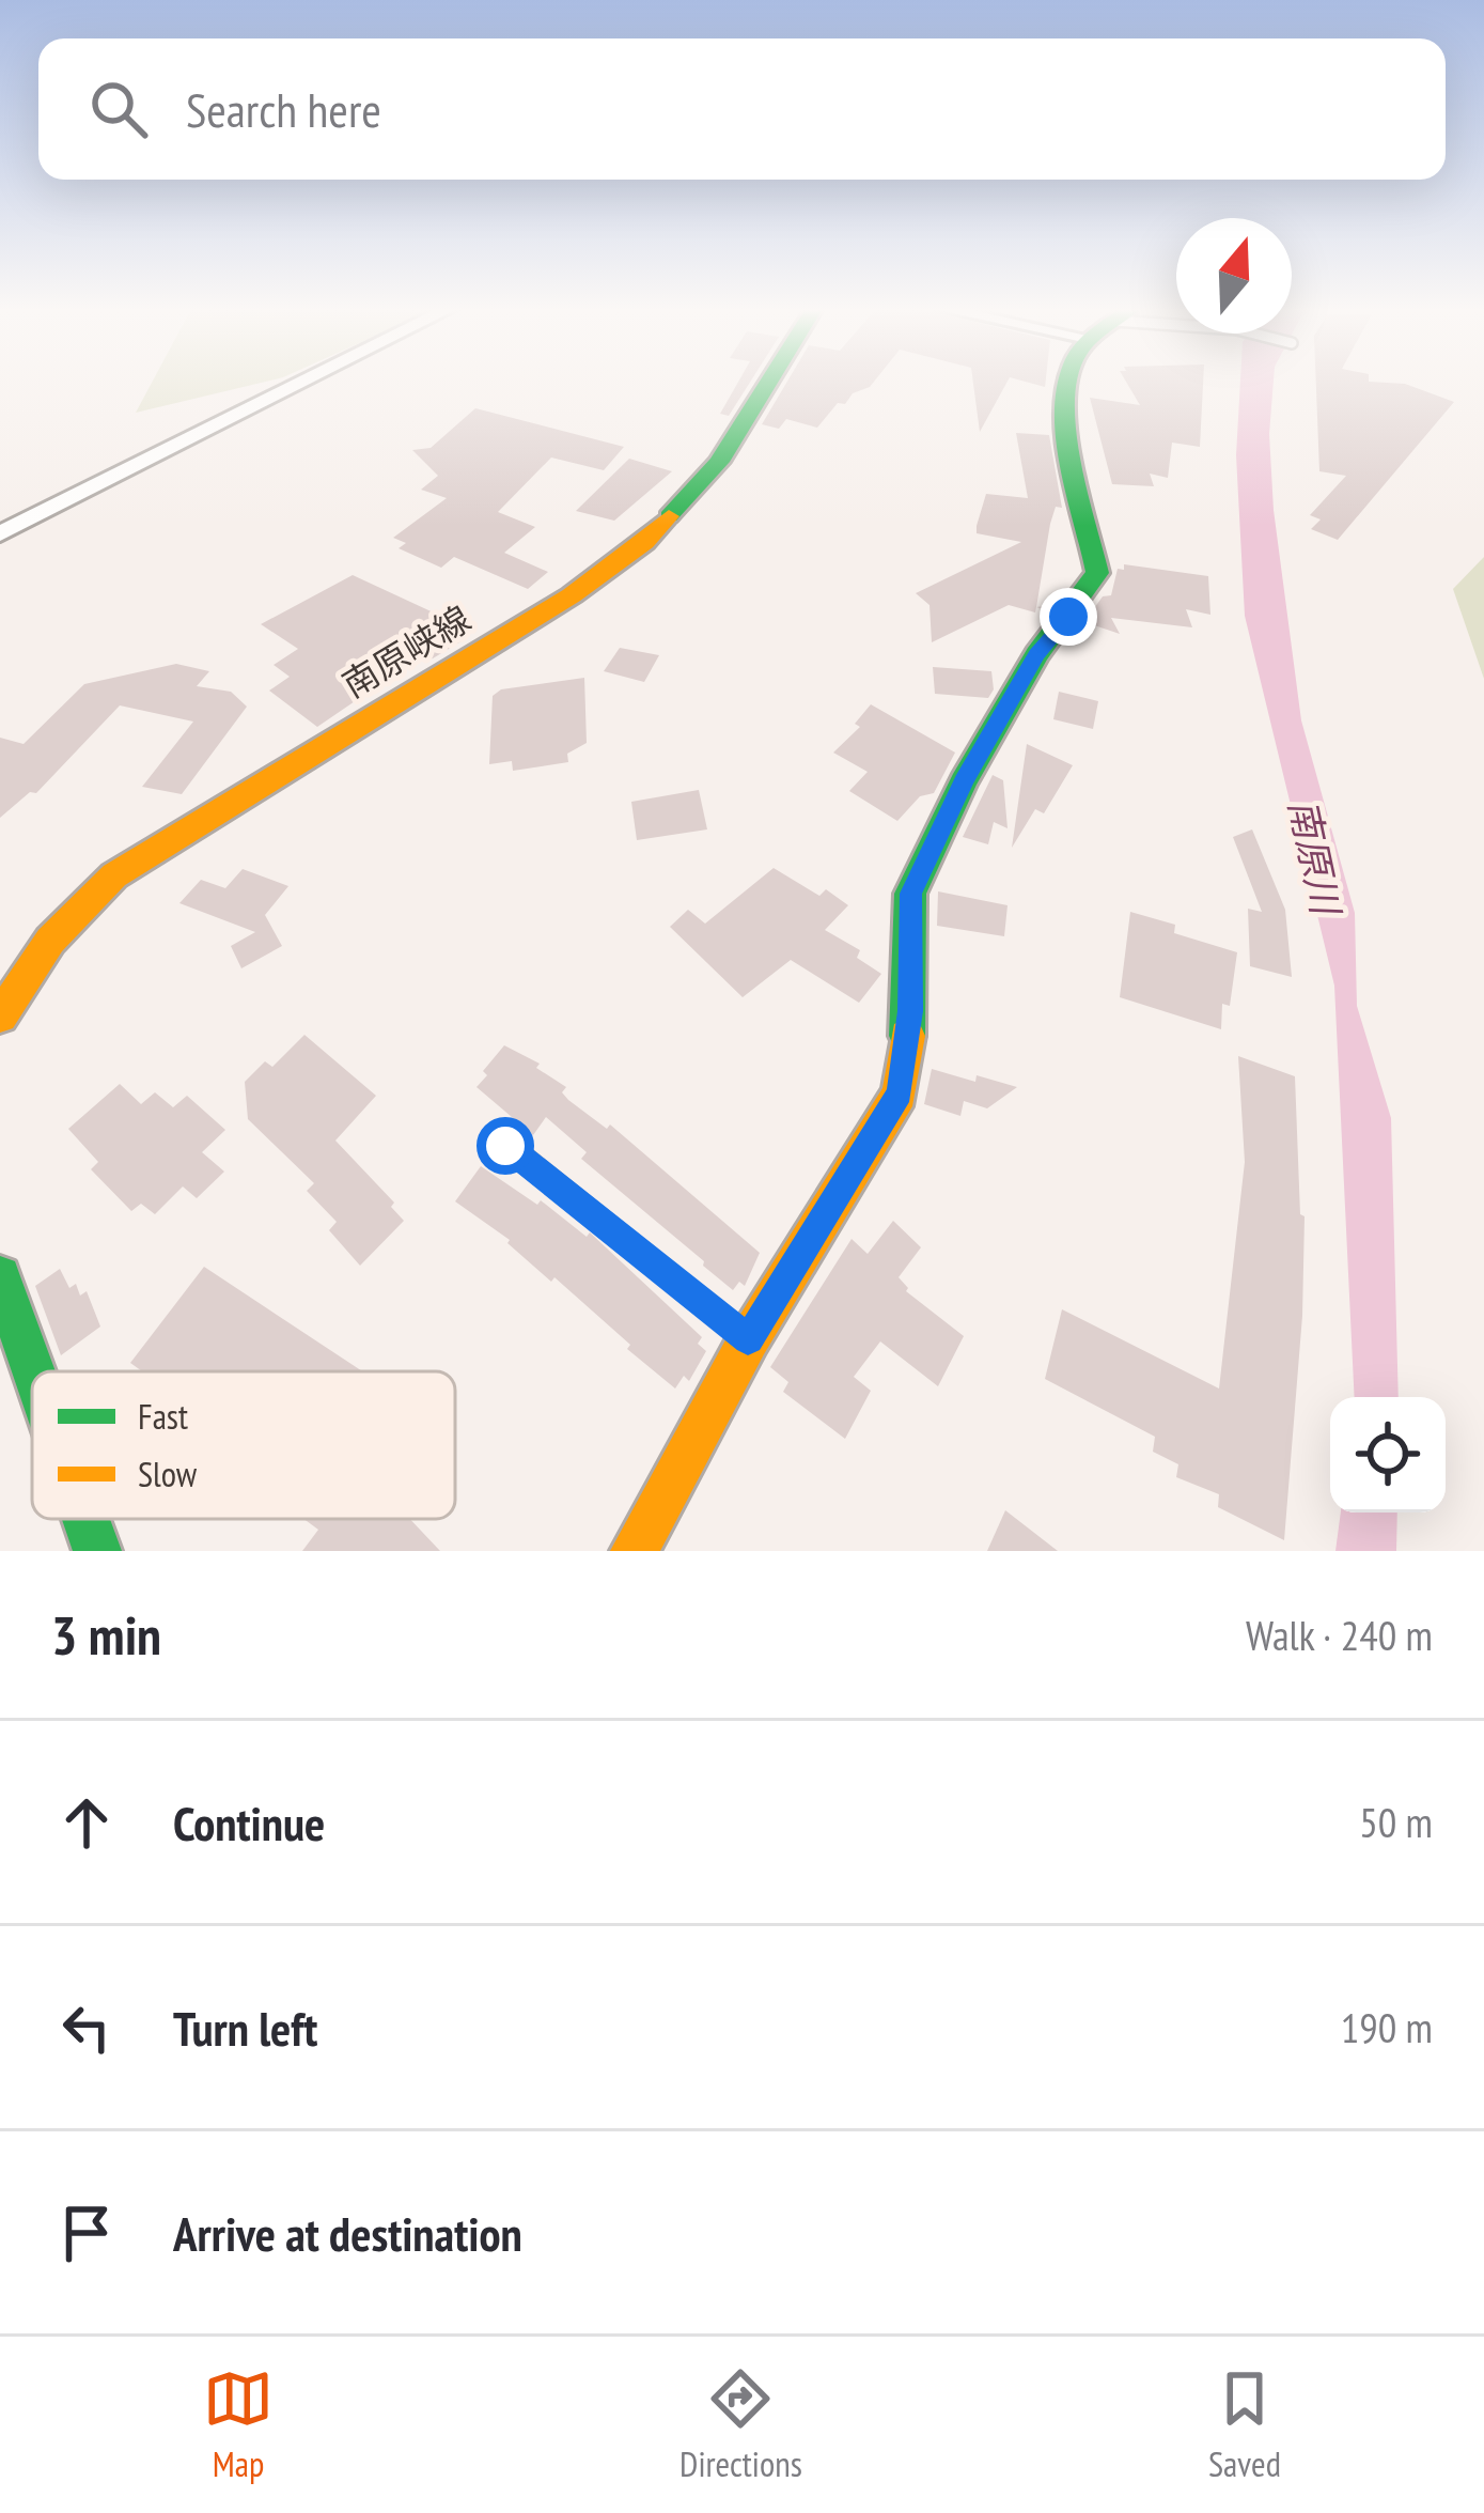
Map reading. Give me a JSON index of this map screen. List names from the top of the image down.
{
  "streets": {
    "main road": ["南原峡線"]
  },
  "water": ["南原川"],
  "legend": ["Fast", "Slow"],
  "north": "top",
  "page": {
    "search": "Search here",
    "heading": ["3 min", "Walk · 240 m"],
    "list": [
      ["Continue", "50 m"],
      ["Turn left", "190 m"],
      "Arrive at destination"
    ],
    "nav": ["Map", "Directions", "Saved"]
  }
}
